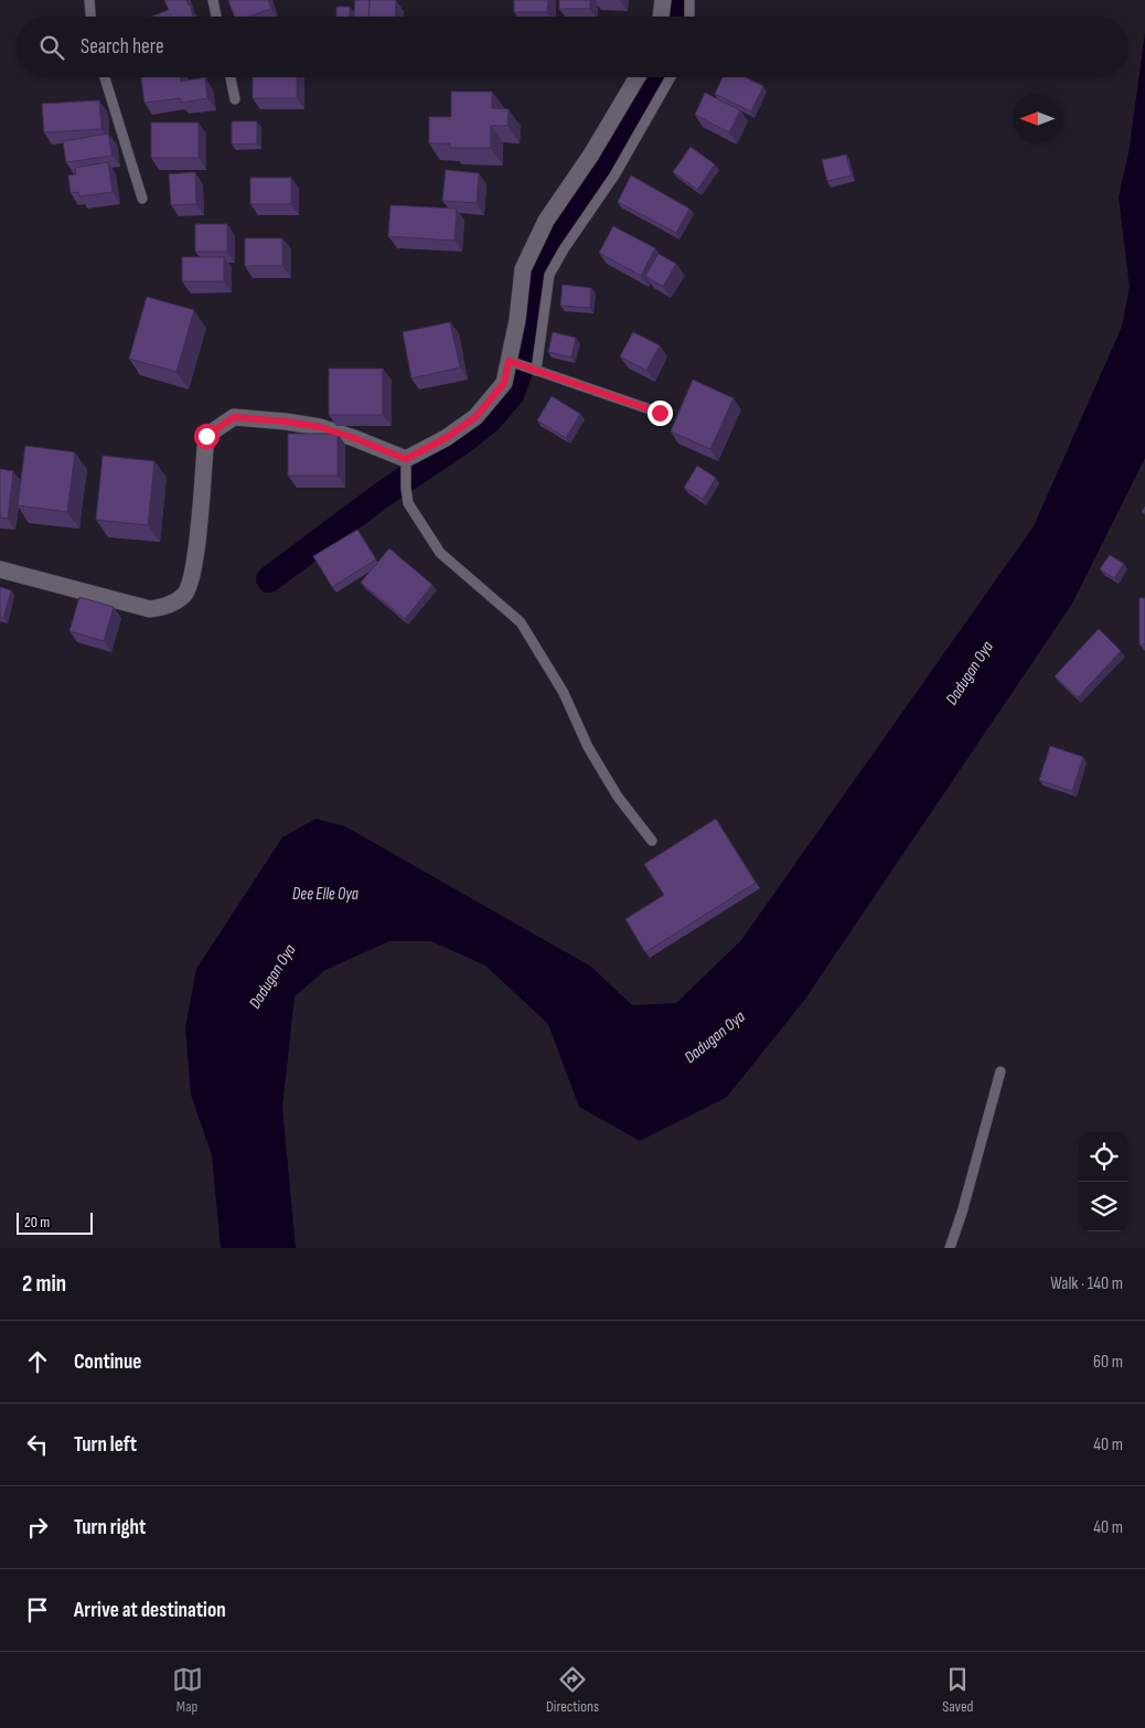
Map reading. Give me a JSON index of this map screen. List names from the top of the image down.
{
  "water": ["Dadugan Oya", "Dee Elle Oya"],
  "scale_bar": "20 m",
  "north": "left",
  "page": {
    "search": "Search here",
    "scale": "20 m",
    "heading": ["2 min", "Walk · 140 m"],
    "list": [
      ["Continue", "60 m"],
      ["Turn left", "40 m"],
      ["Turn right", "40 m"],
      "Arrive at destination"
    ],
    "nav": ["Map", "Directions", "Saved"]
  }
}
